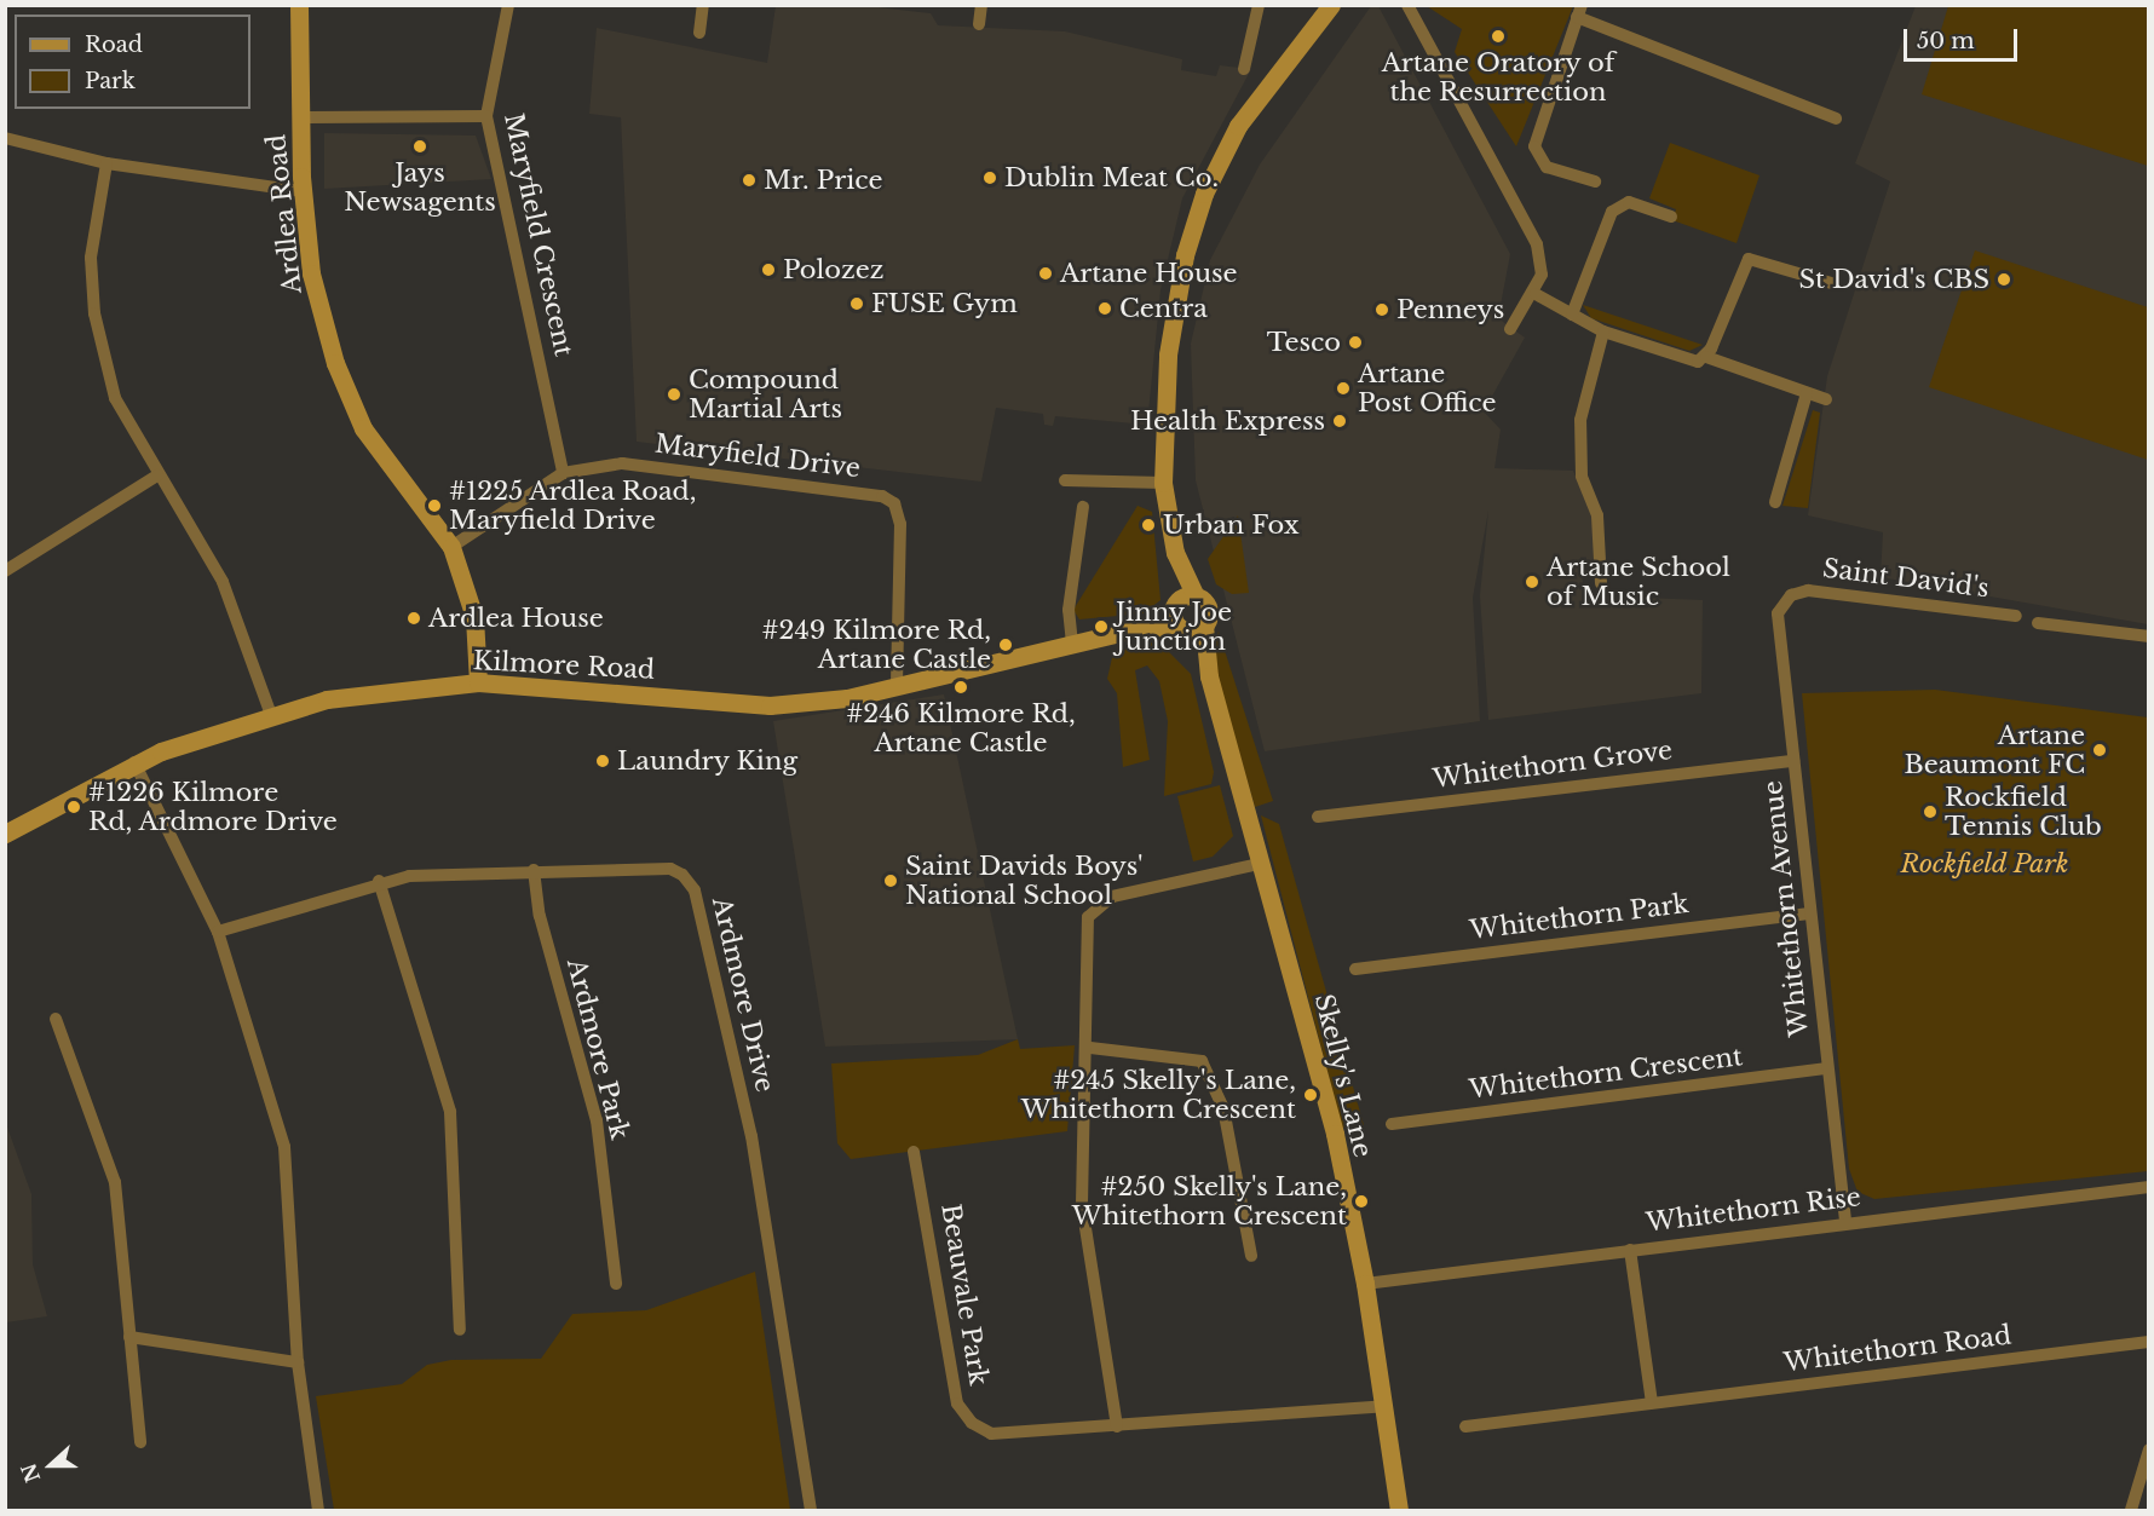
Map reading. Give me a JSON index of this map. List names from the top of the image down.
{
  "streets": {
    "street": [
      "Ardlea Road",
      "Maryfield Crescent",
      "Maryfield Drive",
      "Saint David's",
      "Kilmore Road",
      "Whitethorn Grove",
      "Whitethorn Avenue",
      "Whitethorn Park",
      "Ardmore Drive",
      "Ardmore Park",
      "Whitethorn Crescent",
      "Skelly's Lane",
      "Whitethorn Rise",
      "Beauvale Park",
      "Whitethorn Road"
    ]
  },
  "crossings": [
    ["Ardlea Road", "Maryfield Drive"],
    ["Ardlea Road", "Kilmore Road"],
    ["Maryfield Crescent", "Maryfield Drive"],
    ["Maryfield Drive", "Kilmore Road"],
    ["Saint David's", "Whitethorn Avenue"],
    ["Kilmore Road", "Skelly's Lane"],
    ["Whitethorn Grove", "Whitethorn Avenue"],
    ["Whitethorn Avenue", "Whitethorn Park"],
    ["Whitethorn Avenue", "Whitethorn Crescent"],
    ["Whitethorn Avenue", "Whitethorn Rise"],
    ["Ardmore Drive", "Ardmore Park"],
    ["Skelly's Lane", "Whitethorn Rise"],
    ["Skelly's Lane", "Beauvale Park"]
  ],
  "parks": ["Rockfield Park"],
  "places": [
    "Artane Oratory of the Resurrection",
    "Jays Newsagents",
    "Dublin Meat Co.",
    "Mr. Price",
    "Polozez",
    "Artane House",
    "St David's CBS",
    "FUSE Gym",
    "Centra",
    "Penneys",
    "Tesco",
    "Artane Post Office",
    "Compound Martial Arts",
    "Health Express",
    "#1225 Ardlea Road, Maryfield Drive",
    "Urban Fox",
    "Artane School of Music",
    "Ardlea House",
    "Jinny Joe Junction",
    "#249 Kilmore Rd, Artane Castle",
    "#246 Kilmore Rd, Artane Castle",
    "Artane Beaumont FC",
    "Laundry King",
    "#1226 Kilmore Rd, Ardmore Drive",
    "Rockfield Tennis Club",
    "Saint Davids Boys' National School",
    "#245 Skelly's Lane, Whitethorn Crescent",
    "#250 Skelly's Lane, Whitethorn Crescent"
  ],
  "legend": ["Road", "Park"],
  "scale_bar": "50 m",
  "north": "left"
}
